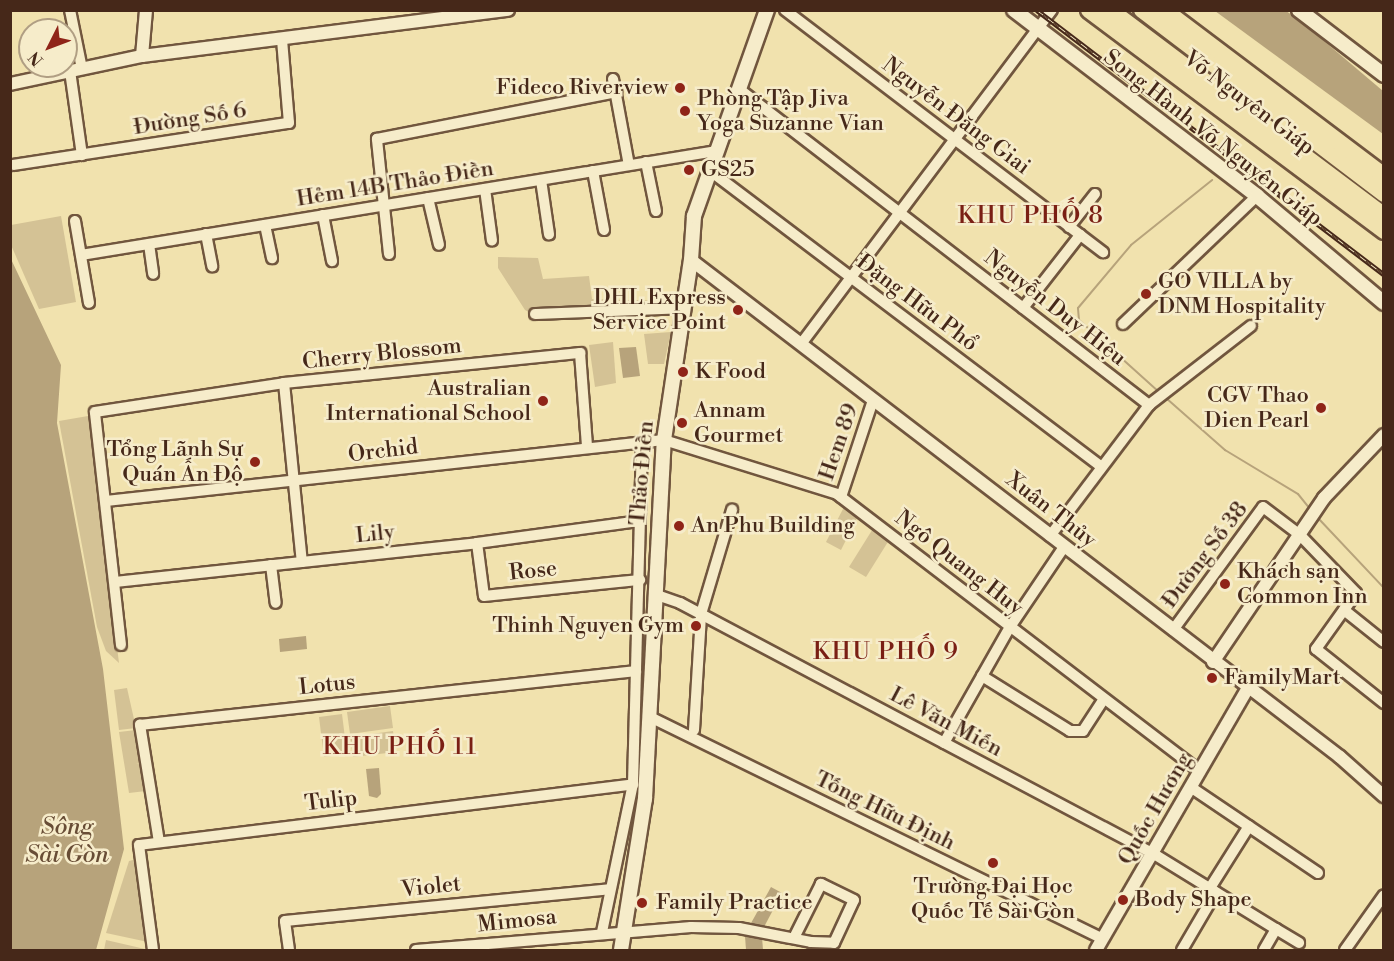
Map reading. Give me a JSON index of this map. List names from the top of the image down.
{
  "streets": {
    "highway": ["Võ Nguyên Giáp"],
    "main road": ["Song Hành Võ Nguyên Giáp", "Thảo Điền"],
    "street": [
      "Nguyễn Đăng Giai",
      "Đường Số 6",
      "Hẻm 14B Thảo Điền",
      "Đặng Hữu Phổ",
      "Nguyễn Duy Hiệu",
      "Cherry Blossom",
      "Hem 89",
      "Orchid",
      "Xuân Thủy",
      "Lily",
      "Đường Số 38",
      "Ngô Quang Huy",
      "Rose",
      "Lotus",
      "Lê Văn Miến",
      "Tulip",
      "Quốc Hương",
      "Tống Hữu Định",
      "Violet",
      "Mimosa"
    ]
  },
  "crossings": [
    ["Hẻm 14B Thảo Điền", "Thảo Điền"],
    ["Đặng Hữu Phổ", "Thảo Điền"],
    ["Nguyễn Duy Hiệu", "Thảo Điền"],
    ["Cherry Blossom", "Orchid"],
    ["Hem 89", "Xuân Thủy"],
    ["Hem 89", "Ngô Quang Huy"],
    ["Orchid", "Thảo Điền"],
    ["Orchid", "Ngô Quang Huy"],
    ["Thảo Điền", "Xuân Thủy"],
    ["Thảo Điền", "Ngô Quang Huy"],
    ["Thảo Điền", "Lê Văn Miến"],
    ["Thảo Điền", "Tống Hữu Định"],
    ["Thảo Điền", "Mimosa"],
    ["Xuân Thủy", "Đường Số 38"],
    ["Xuân Thủy", "Quốc Hương"],
    ["Lily", "Rose"],
    ["Ngô Quang Huy", "Quốc Hương"],
    ["Lotus", "Tulip"],
    ["Lê Văn Miến", "Quốc Hương"],
    ["Quốc Hương", "Tống Hữu Định"]
  ],
  "districts": ["KHU PHỐ 8", "KHU PHỐ 9", "KHU PHỐ 11"],
  "water": ["Sông Sài Gòn"],
  "places": [
    "Fideco Riverview",
    "Phòng Tập Jiva Yoga Suzanne Vian",
    "GS25",
    "GO VILLA by DNM Hospitality",
    "DHL Express Service Point",
    "K Food",
    "Australian International School",
    "CGV Thao Dien Pearl",
    "Annam Gourmet",
    "Tổng Lãnh Sự Quán Ấn Độ",
    "An Phu Building",
    "Khách sạn Common Inn",
    "Thinh Nguyen Gym",
    "FamilyMart",
    "Trường Đại Học Quốc Tế Sài Gòn",
    "Body Shape",
    "Family Practice"
  ],
  "north": "bottom left"
}
